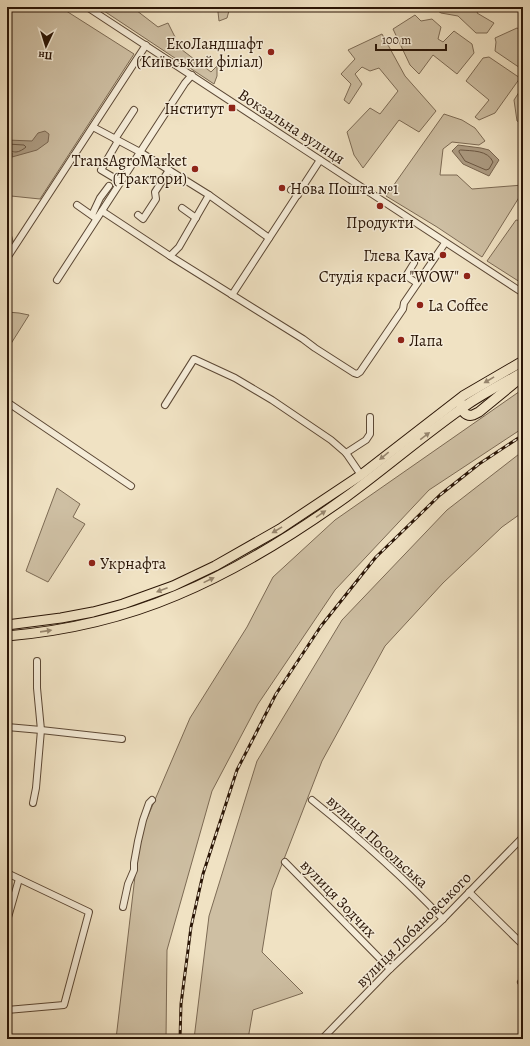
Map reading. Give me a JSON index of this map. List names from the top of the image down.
{
  "streets": {
    "street": [
      "Вокзальна вулиця",
      "вулиця Посольська",
      "вулиця Зодчих",
      "вулиця Лобановського"
    ]
  },
  "crossings": [
    ["вулиця Посольська", "вулиця Лобановського"],
    ["вулиця Зодчих", "вулиця Лобановського"]
  ],
  "places": {
    "other": [
      "ЕкоЛандшафт (Київський філіал)",
      "TransAgroMarket (Трактори)",
      "Нова Пошта №1",
      "Продукти",
      "Глева Kava",
      "Студія краси \"WOW\"",
      "La Coffee",
      "Лапа",
      "Укрнафта"
    ],
    "transit": ["Інститут"]
  },
  "scale_bar": "100 m",
  "north": "bottom"
}
